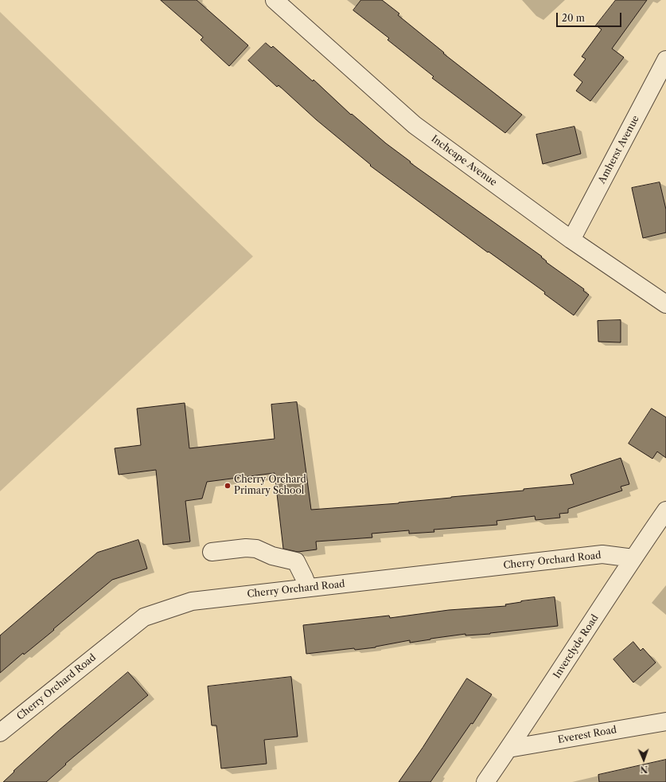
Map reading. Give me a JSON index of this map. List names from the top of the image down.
{
  "streets": {
    "street": [
      "Amherst Avenue",
      "Inchcape Avenue",
      "Cherry Orchard Road",
      "Inverclyde Road",
      "Everest Road"
    ]
  },
  "crossings": [
    ["Amherst Avenue", "Inchcape Avenue"],
    ["Cherry Orchard Road", "Inverclyde Road"],
    ["Inverclyde Road", "Everest Road"]
  ],
  "places": ["Cherry Orchard Primary School"],
  "scale_bar": "20 m",
  "north": "bottom"
}
